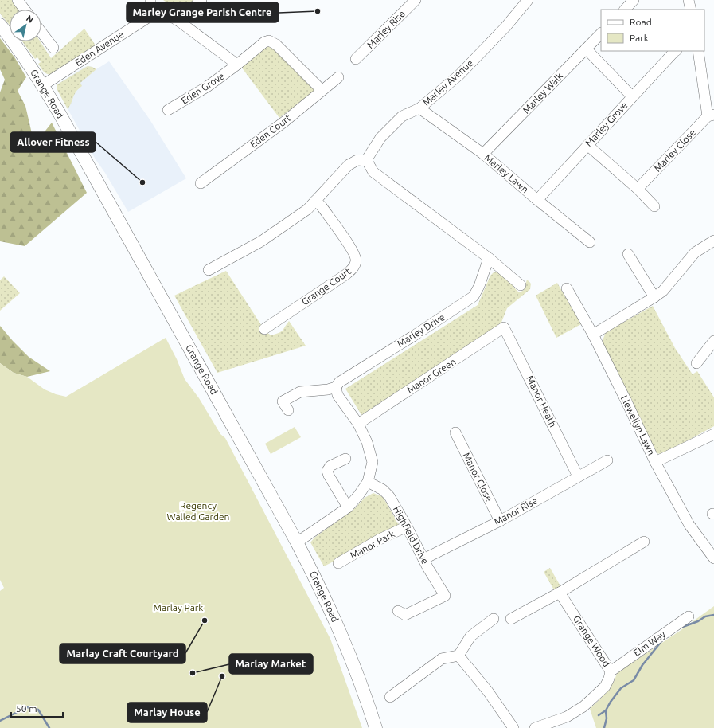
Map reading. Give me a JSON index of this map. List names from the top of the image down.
{
  "streets": {
    "main road": ["Grange Road"],
    "street": [
      "Marley Rise",
      "Eden Avenue",
      "Marley Avenue",
      "Eden Grove",
      "Marley Walk",
      "Marley Grove",
      "Eden Court",
      "Marley Close",
      "Marley Lawn",
      "Grange Court",
      "Marley Drive",
      "Manor Green",
      "Manor Heath",
      "Llewellyn Lawn",
      "Manor Close",
      "Manor Rise",
      "Highfield Drive",
      "Manor Park",
      "Grange Wood",
      "Elm Way"
    ]
  },
  "crossings": [
    ["Eden Avenue", "Grange Road"],
    ["Marley Avenue", "Marley Lawn"],
    ["Marley Walk", "Marley Lawn"],
    ["Marley Grove", "Marley Lawn"],
    ["Manor Green", "Manor Heath"],
    ["Manor Heath", "Manor Rise"],
    ["Manor Close", "Manor Rise"],
    ["Manor Rise", "Highfield Drive"],
    ["Highfield Drive", "Manor Park"],
    ["Grange Wood", "Elm Way"]
  ],
  "parks": ["Regency Walled Garden", "Marlay Park"],
  "places": [
    "Marley Grange Parish Centre",
    "Allover Fitness",
    "Marlay Craft Courtyard",
    "Marlay Market",
    "Marlay House"
  ],
  "legend": ["Road", "Park"],
  "scale_bar": "50 m",
  "north": "top right"
}
